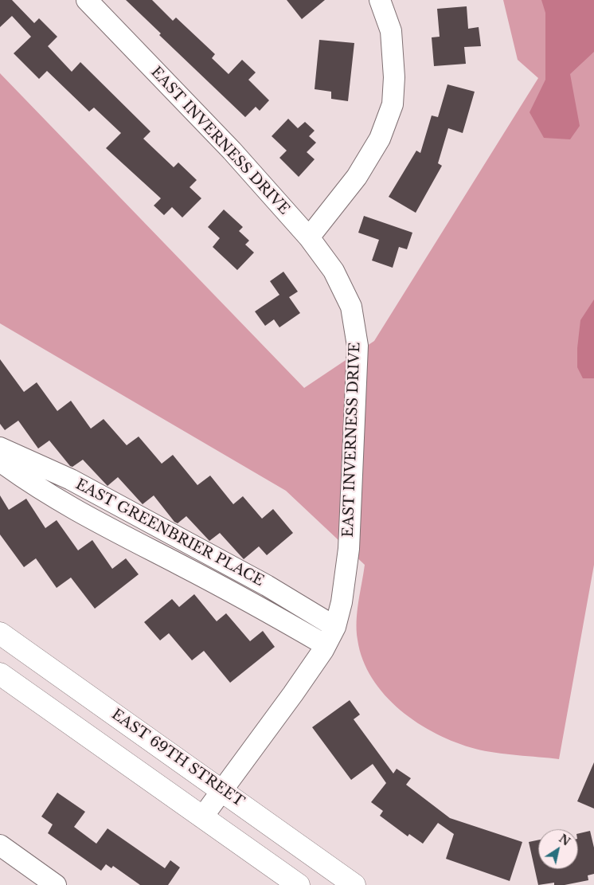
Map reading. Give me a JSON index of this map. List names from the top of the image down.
{
  "streets": {
    "main road": ["EAST 69TH STREET"],
    "street": ["EAST INVERNESS DRIVE", "EAST GREENBRIER PLACE"]
  },
  "crossings": [
    ["EAST INVERNESS DRIVE", "EAST GREENBRIER PLACE"],
    ["EAST INVERNESS DRIVE", "EAST 69TH STREET"]
  ],
  "north": "top right"
}
